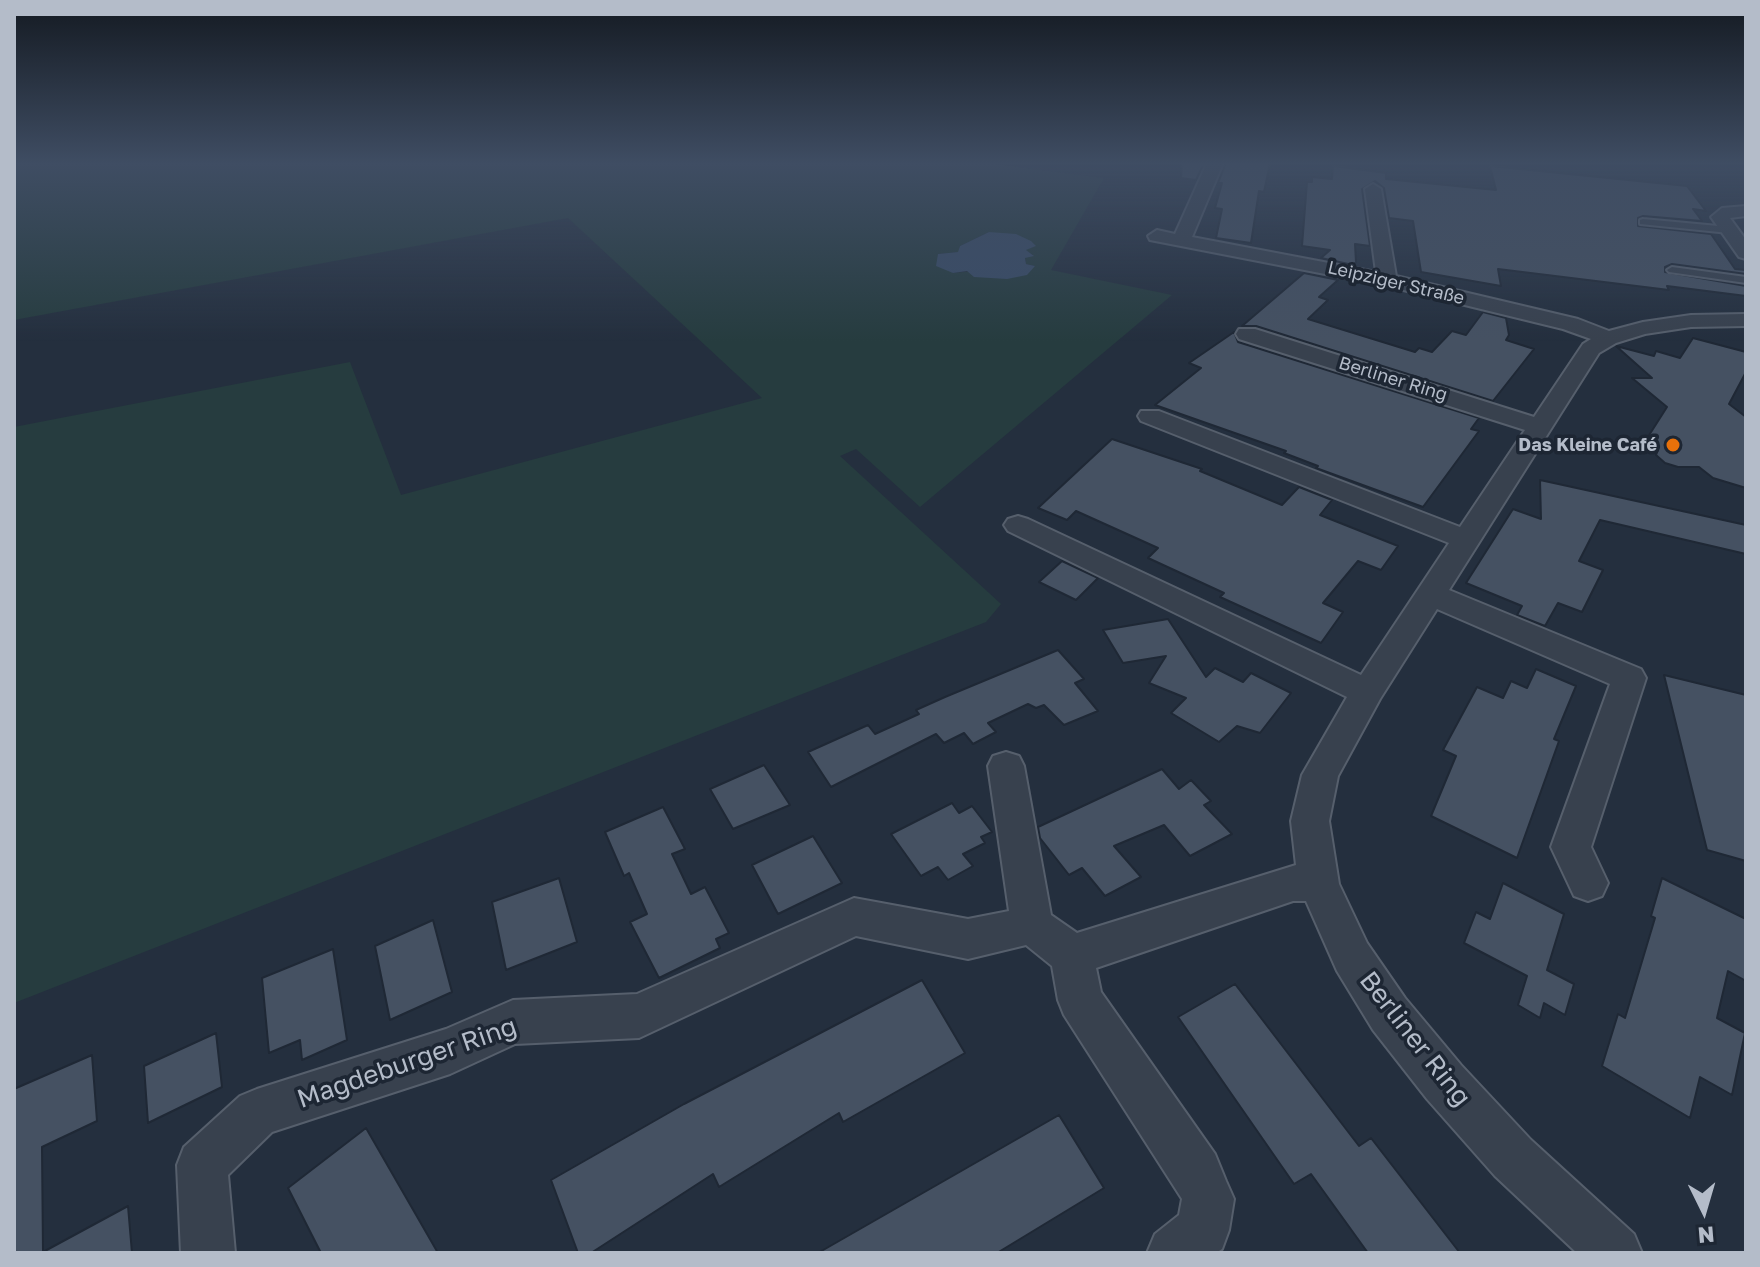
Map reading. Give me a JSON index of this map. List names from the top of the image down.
{
  "streets": {
    "street": ["Leipziger Straße", "Berliner Ring", "Magdeburger Ring"]
  },
  "crossings": [
    ["Leipziger Straße", "Berliner Ring"]
  ],
  "places": ["Das Kleine Café"],
  "north": "bottom"
}
